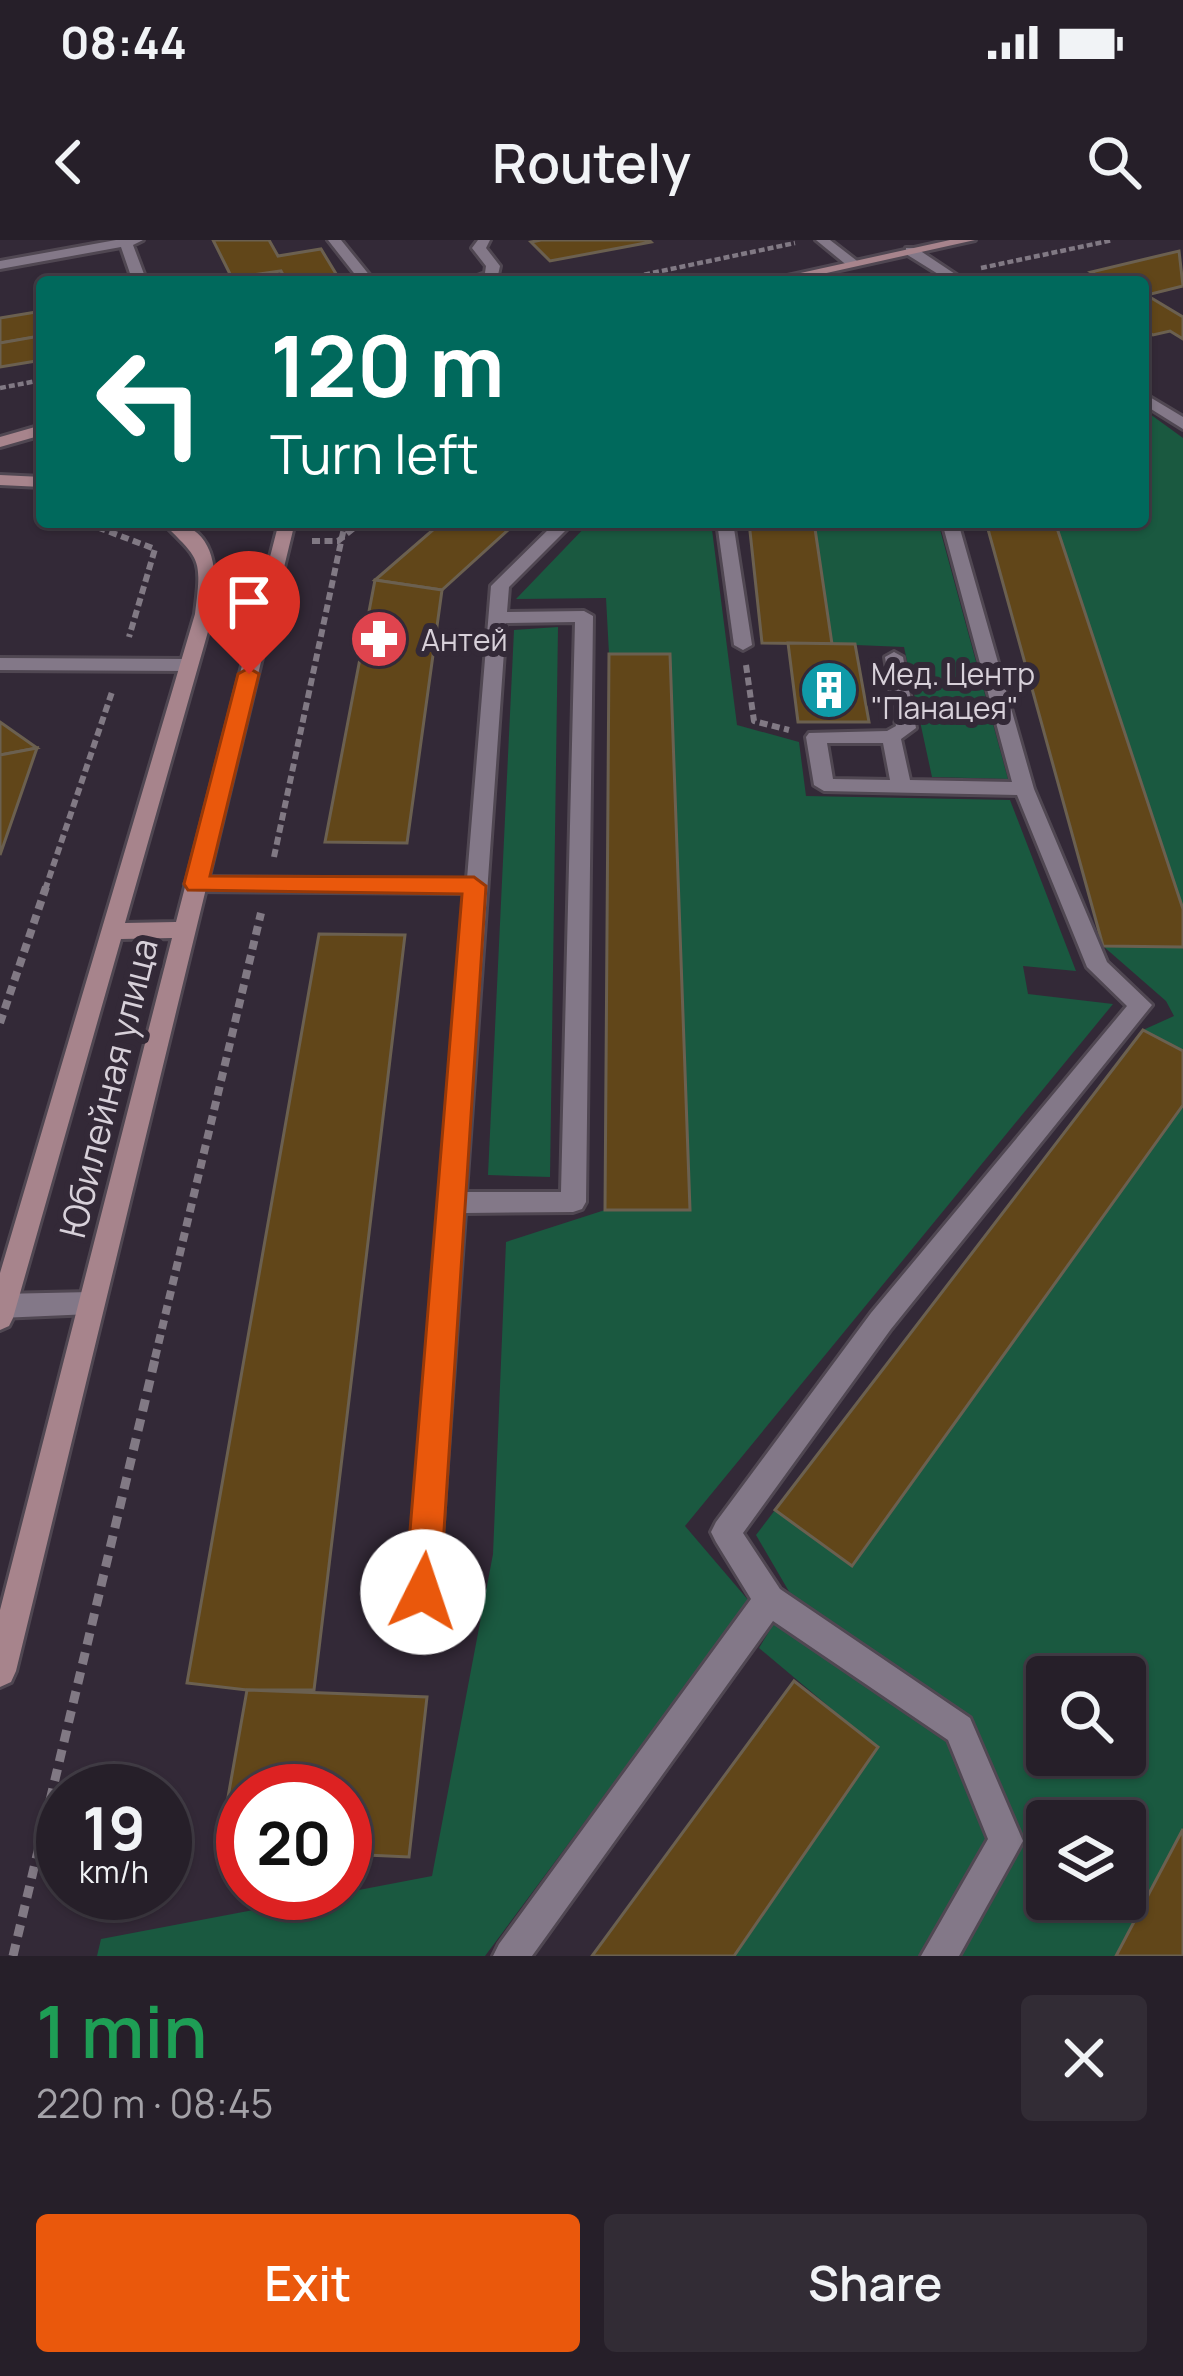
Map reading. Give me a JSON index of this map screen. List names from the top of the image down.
{
  "streets": {
    "street": ["Юбилейная улица"]
  },
  "places": {
    "pharmacy": ["Антей"],
    "building": ["Мед. Центр \"Панацея\""]
  },
  "page": {
    "status": "08:44",
    "header": "Routely",
    "turn": ["120 m", "Turn left"],
    "speed": "19 km/h",
    "limit": "20",
    "heading": ["1 min", "220 m · 08:45"],
    "buttons": ["Exit", "Share"]
  }
}
